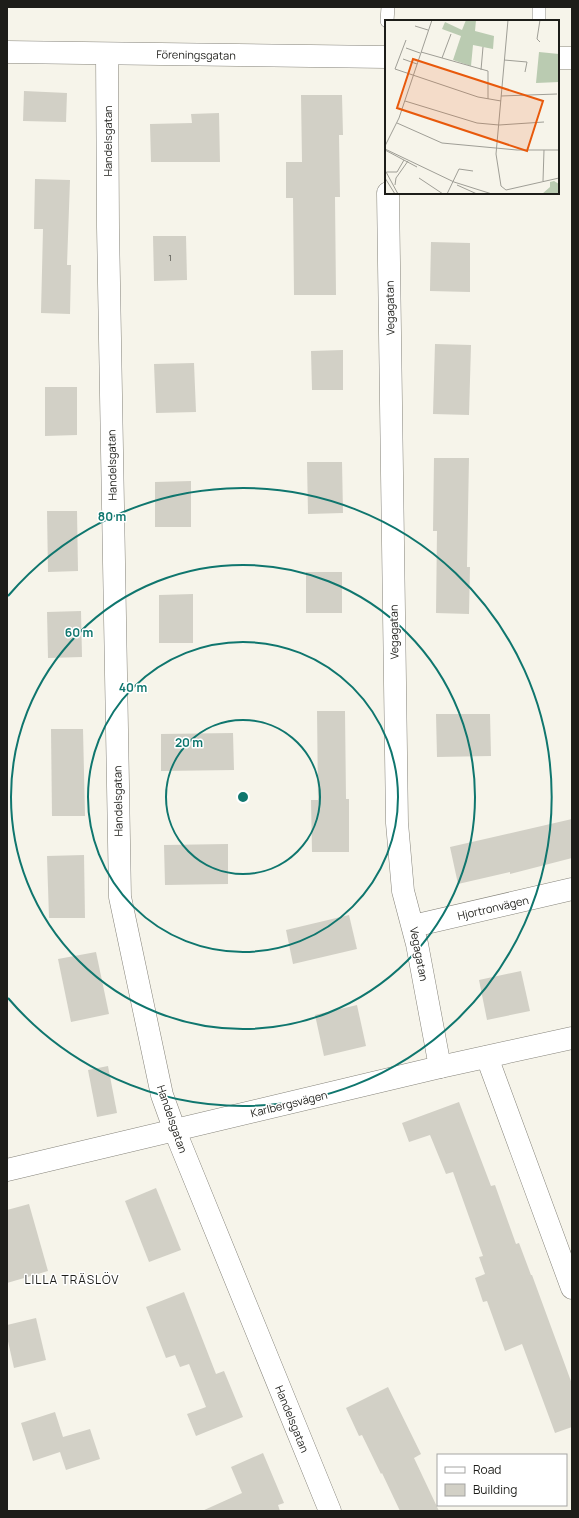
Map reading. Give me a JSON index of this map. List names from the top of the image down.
{
  "streets": {
    "street": [
      "Föreningsgatan",
      "Handelsgatan",
      "Vegagatan",
      "Hjortronvägen",
      "Karlbergsvägen"
    ]
  },
  "crossings": [
    ["Föreningsgatan", "Handelsgatan"],
    ["Handelsgatan", "Karlbergsvägen"],
    ["Vegagatan", "Hjortronvägen"],
    ["Vegagatan", "Karlbergsvägen"]
  ],
  "districts": ["LILLA TRÄSLÖV"],
  "house_numbers": ["1"],
  "legend": ["Road", "Building"],
  "rings": [
    "80 m",
    "60 m",
    "40 m",
    "20 m"
  ]
}
